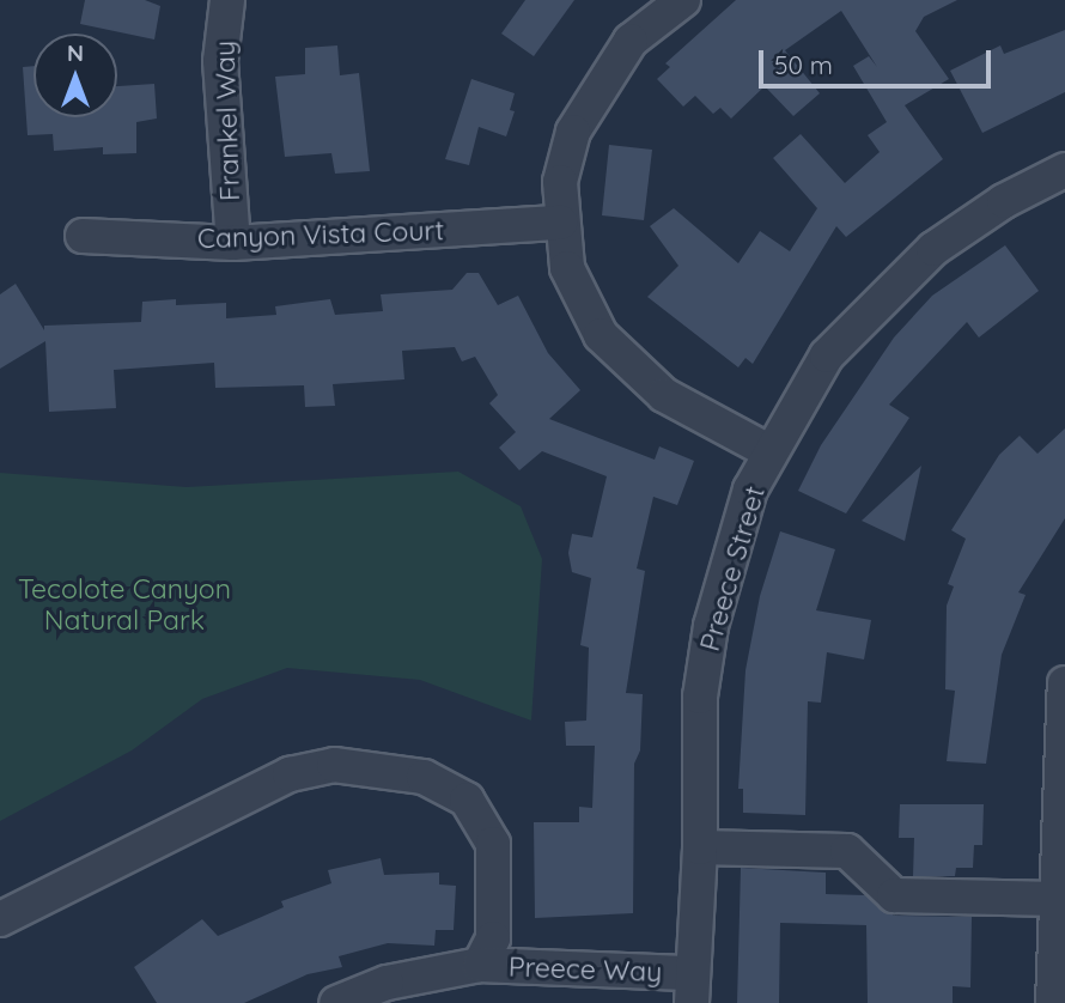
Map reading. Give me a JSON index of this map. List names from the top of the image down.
{
  "streets": {
    "street": [
      "Frankel Way",
      "Canyon Vista Court",
      "Preece Street",
      "Preece Way"
    ]
  },
  "crossings": [
    ["Frankel Way", "Canyon Vista Court"],
    ["Preece Street", "Preece Way"]
  ],
  "parks": ["Tecolote Canyon Natural Park"],
  "scale_bar": "50 m",
  "north": "top"
}
